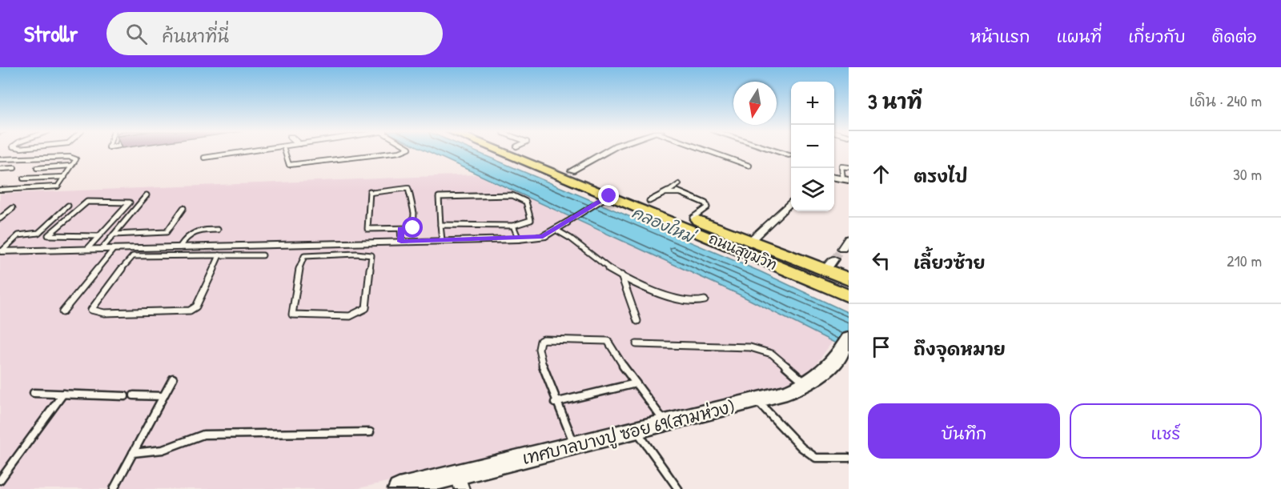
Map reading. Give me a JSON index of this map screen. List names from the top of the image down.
{
  "streets": {
    "highway": ["ถนนสุขุมวิท"],
    "street": ["เทศบาลบางปู ซอย 69(สามห่วง)"]
  },
  "water": ["คลองใหม่"],
  "north": "bottom",
  "page": {
    "header": "Strollr",
    "search": "ค้นหาที่นี่",
    "nav": [
      "หน้าแรก",
      "แผนที่",
      "เกี่ยวกับ",
      "ติดต่อ"
    ],
    "heading": ["3 นาที", "เดิน · 240 m"],
    "map_buttons": ["+", "−"],
    "list": [
      ["ตรงไป", "30 m"],
      ["เลี้ยวซ้าย", "210 m"],
      "ถึงจุดหมาย"
    ],
    "buttons": ["บันทึก", "แชร์"]
  }
}
